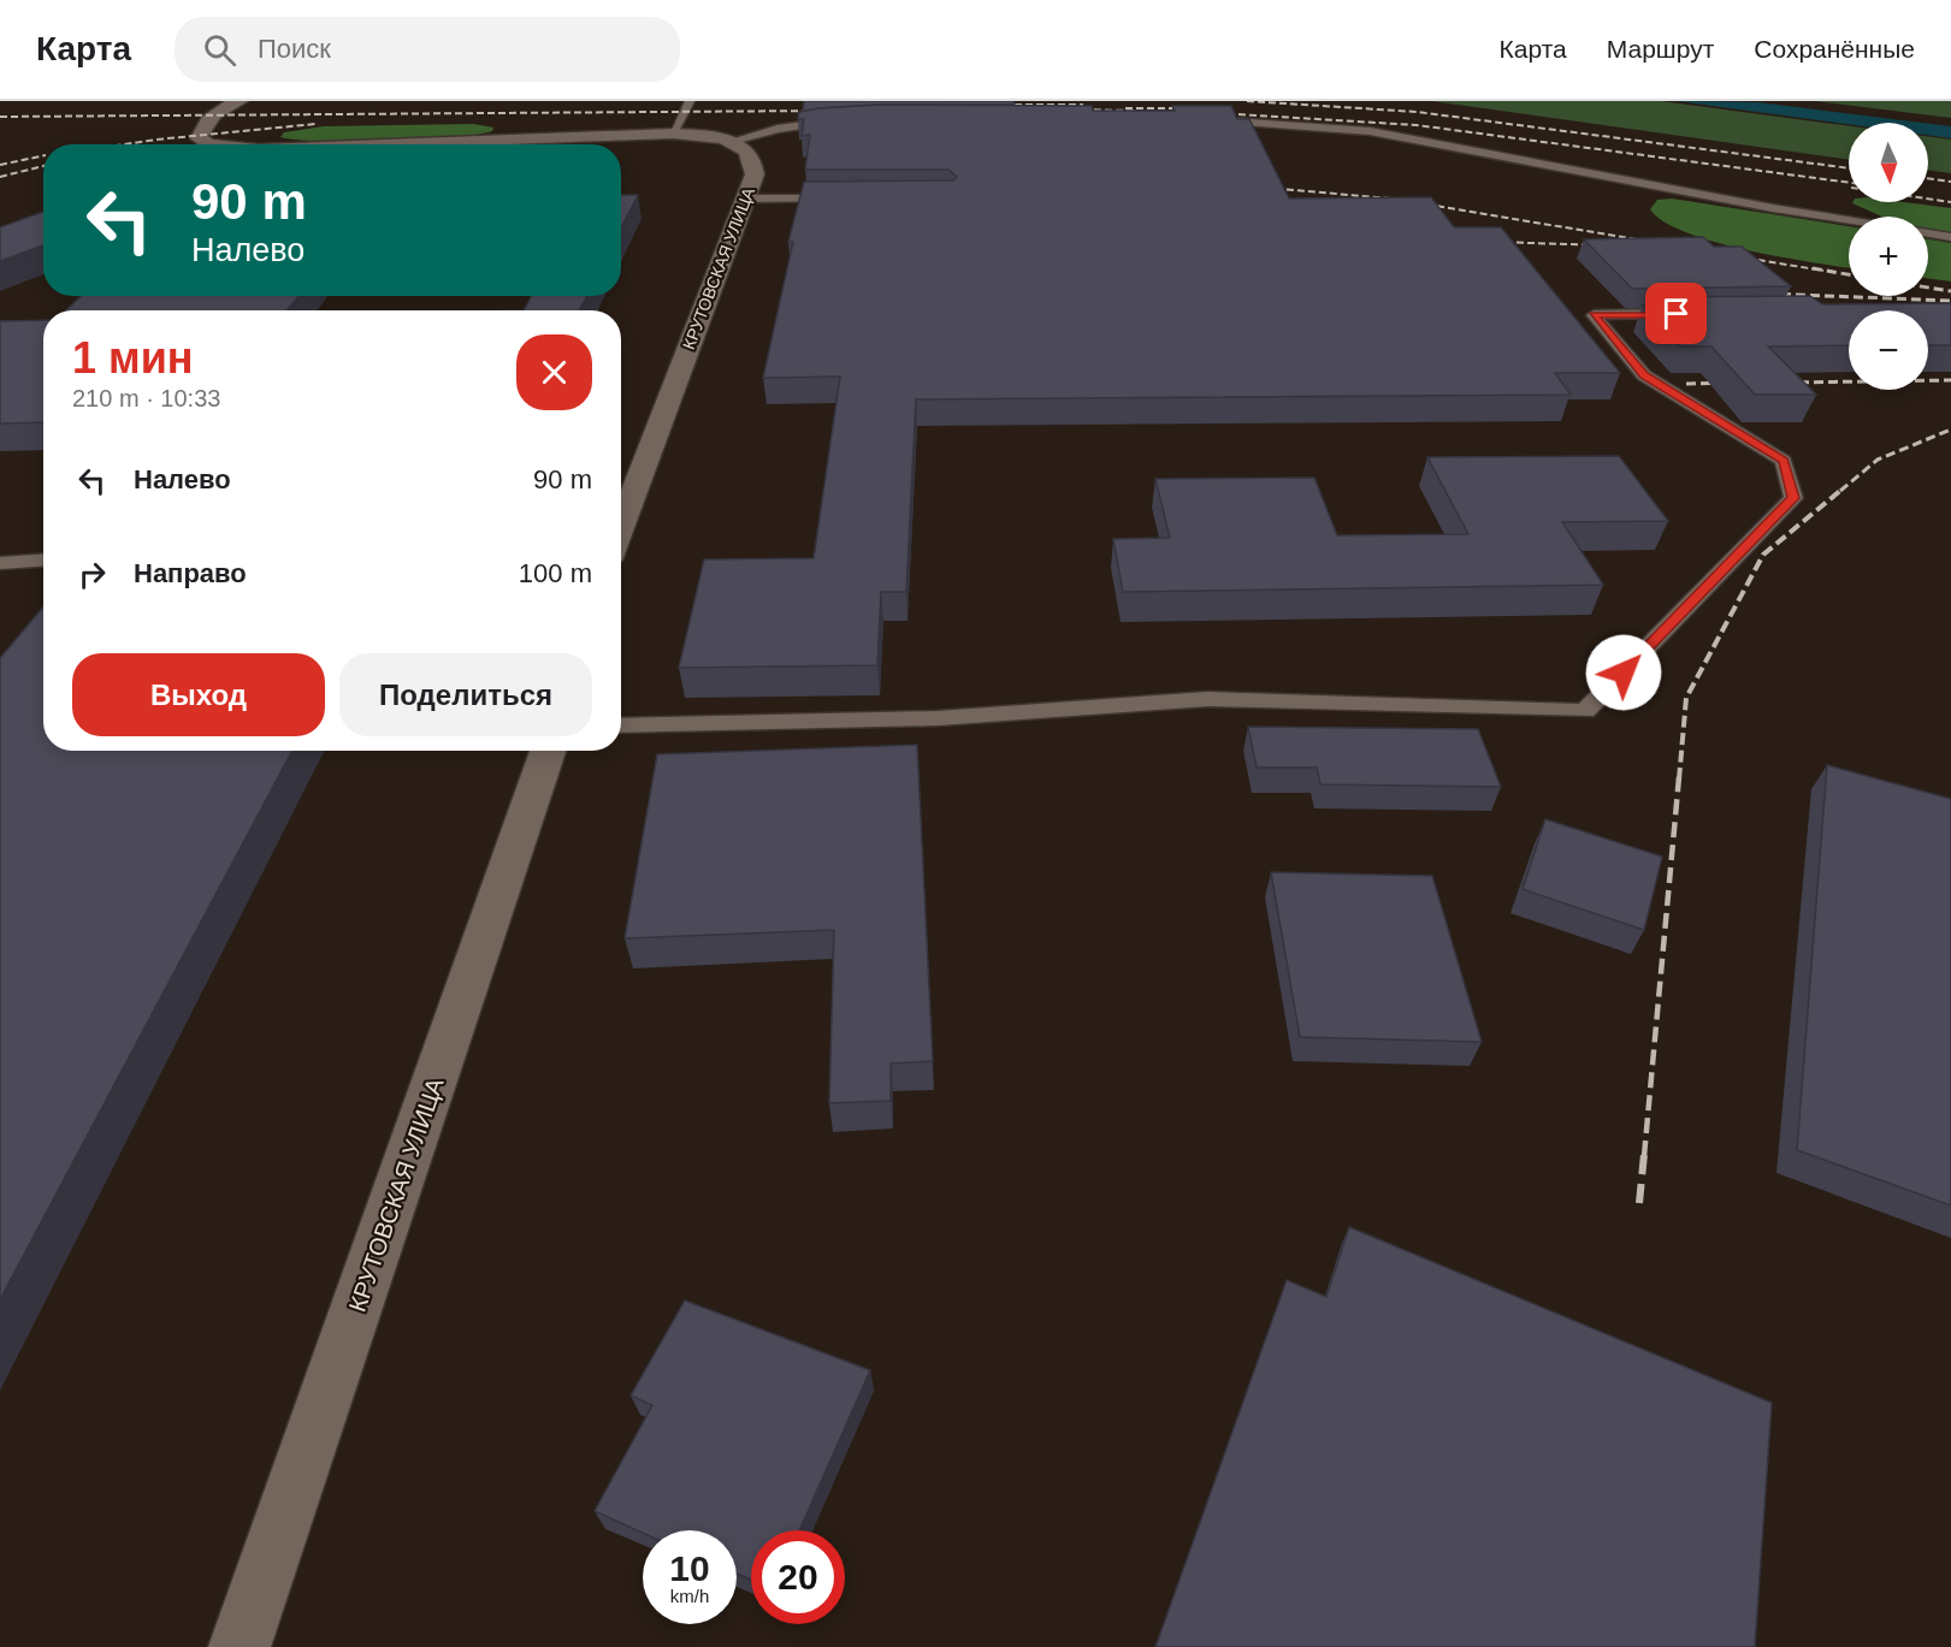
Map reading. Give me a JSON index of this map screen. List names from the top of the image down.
{
  "streets": {
    "street": ["КРУТОВСКАЯ УЛИЦА"]
  },
  "north": "bottom",
  "page": {
    "header": "Карта",
    "search": "Поиск",
    "nav": ["Карта", "Маршрут", "Сохранённые"],
    "map_buttons": ["+", "−"],
    "turn": ["90 m", "Налево"],
    "heading": ["1 мин", "210 m · 10:33"],
    "list": [
      {
        "name": "Налево",
        "value": "90 m"
      },
      {
        "name": "Направо",
        "value": "100 m"
      }
    ],
    "buttons": ["Выход", "Поделиться"],
    "speed": "10 km/h",
    "limit": "20"
  }
}
